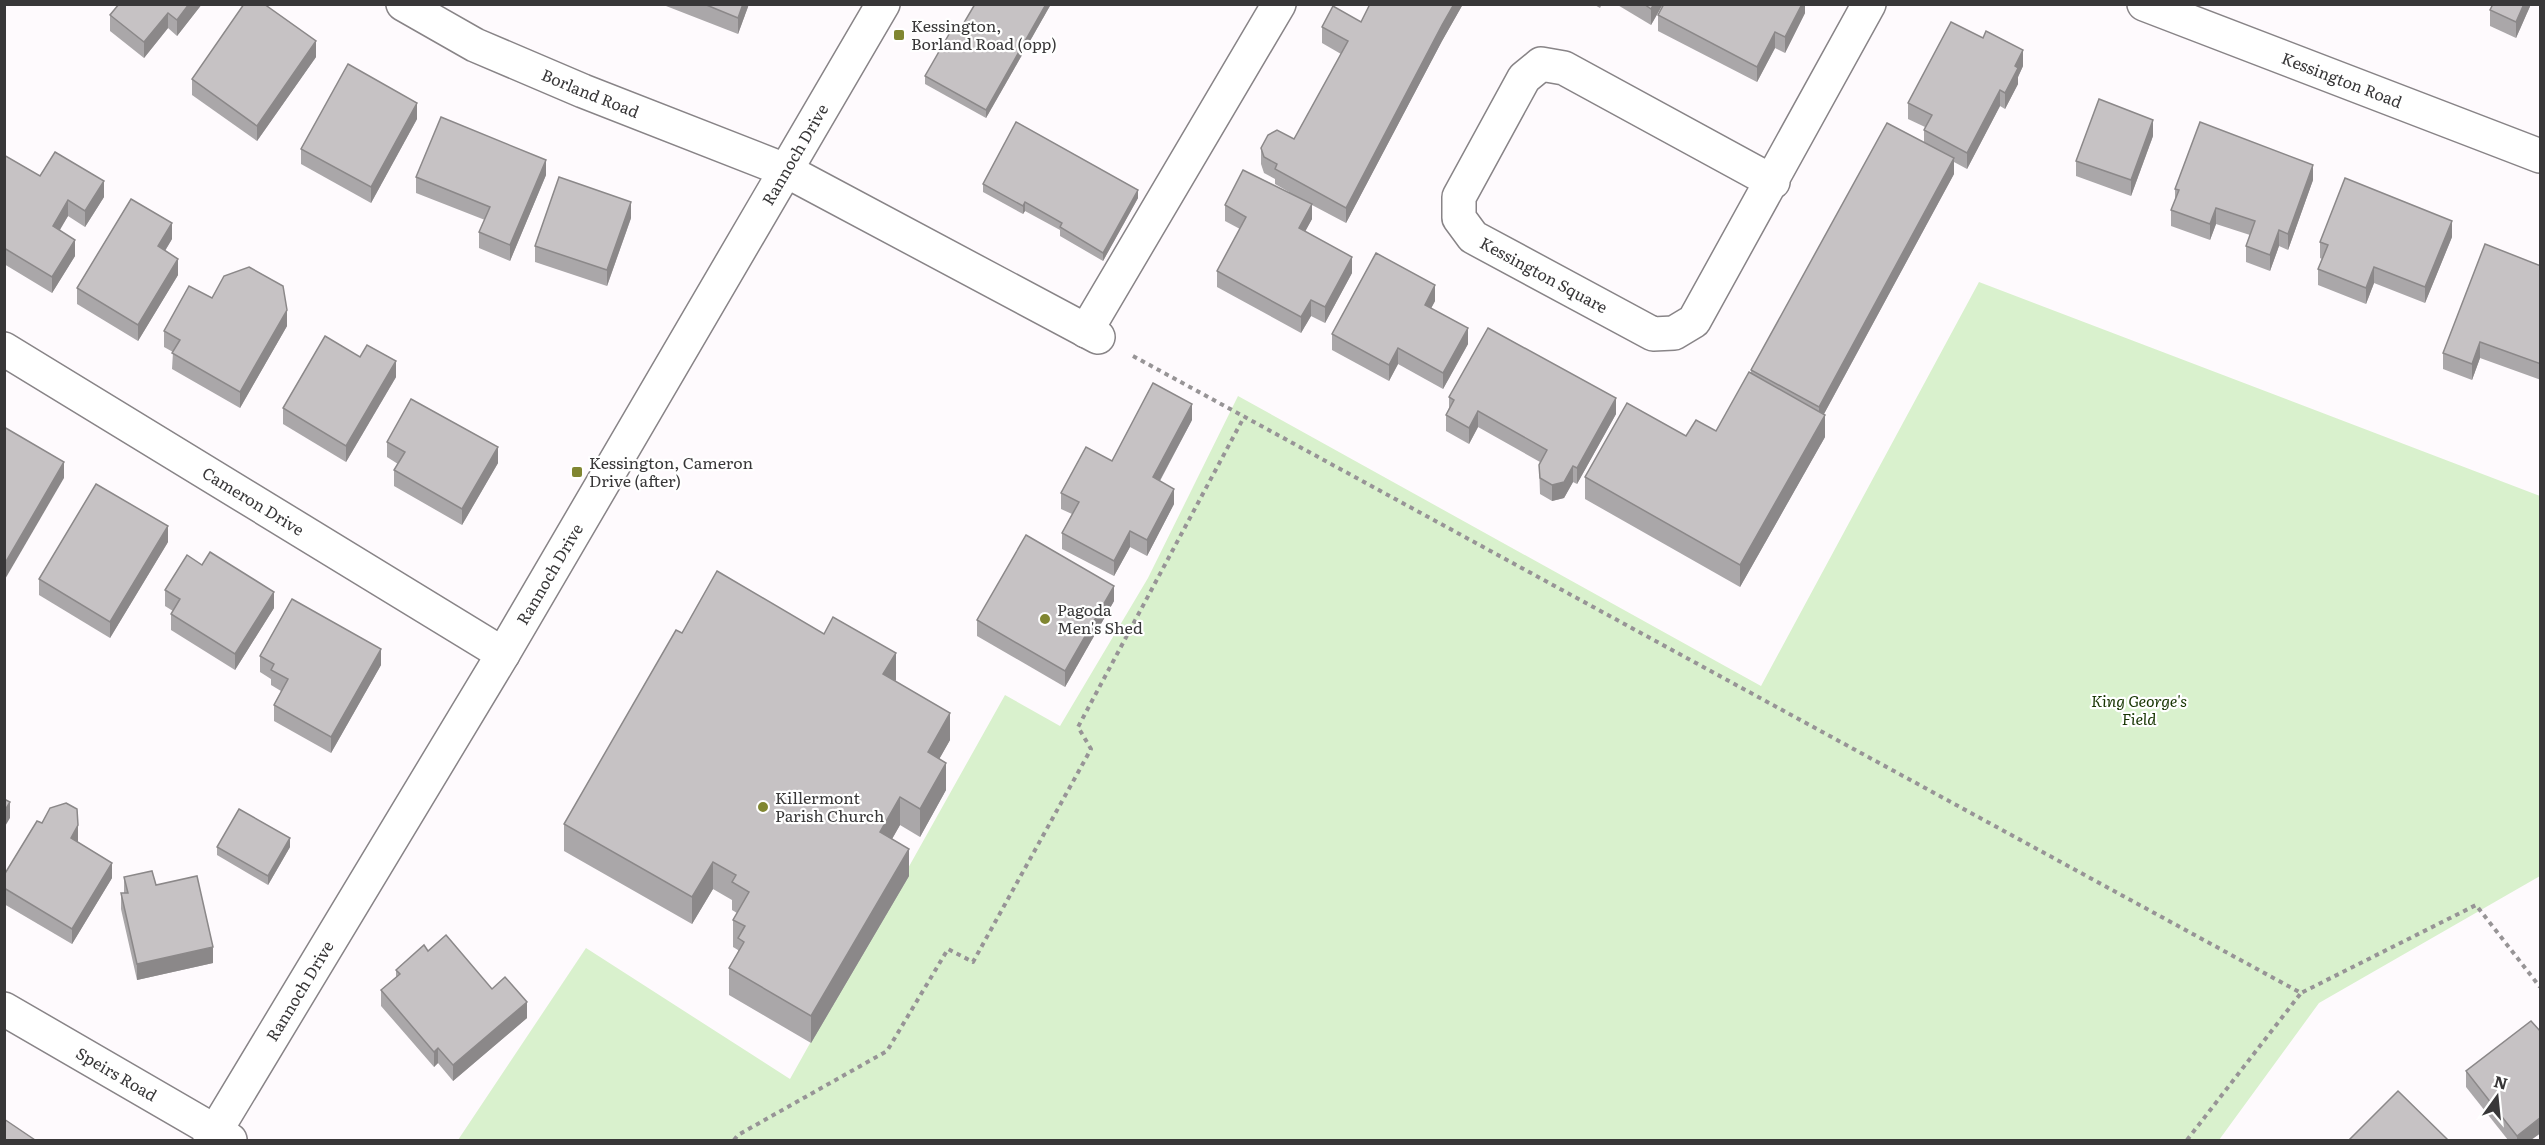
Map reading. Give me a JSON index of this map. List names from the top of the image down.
{
  "streets": {
    "street": [
      "Kessington Road",
      "Borland Road",
      "Rannoch Drive",
      "Kessington Square",
      "Cameron Drive",
      "Speirs Road"
    ]
  },
  "crossings": [
    ["Borland Road", "Rannoch Drive"],
    ["Rannoch Drive", "Cameron Drive"],
    ["Rannoch Drive", "Speirs Road"]
  ],
  "parks": ["King George's Field"],
  "places": {
    "transit": ["Kessington, Borland Road (opp)", "Kessington, Cameron Drive (after)"],
    "other": ["Pagoda Men's Shed", "Killermont Parish Church"]
  },
  "north": "top"
}
